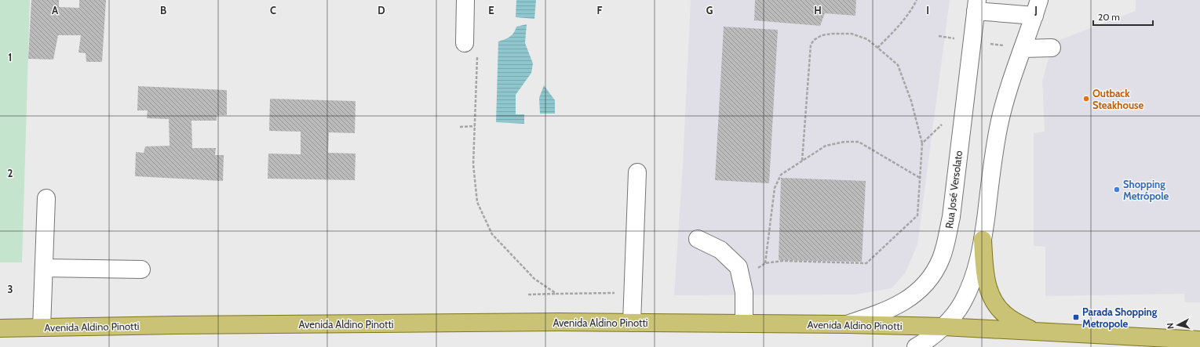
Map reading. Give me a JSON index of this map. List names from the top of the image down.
{
  "streets": {
    "main road": ["Avenida Aldino Pinotti"],
    "street": ["Rua José Versolato"]
  },
  "crossings": [
    ["Rua José Versolato", "Avenida Aldino Pinotti"]
  ],
  "places": {
    "other": ["Outback Steakhouse", "Shopping Metrópole"],
    "transit": ["Parada Shopping Metropole"]
  },
  "scale_bar": "20 m",
  "north": "left",
  "grid": {
    "columns": [
      "A",
      "B",
      "C",
      "D",
      "E",
      "F",
      "G",
      "H",
      "I",
      "J"
    ],
    "rows": ["1", "2", "3"]
  }
}
